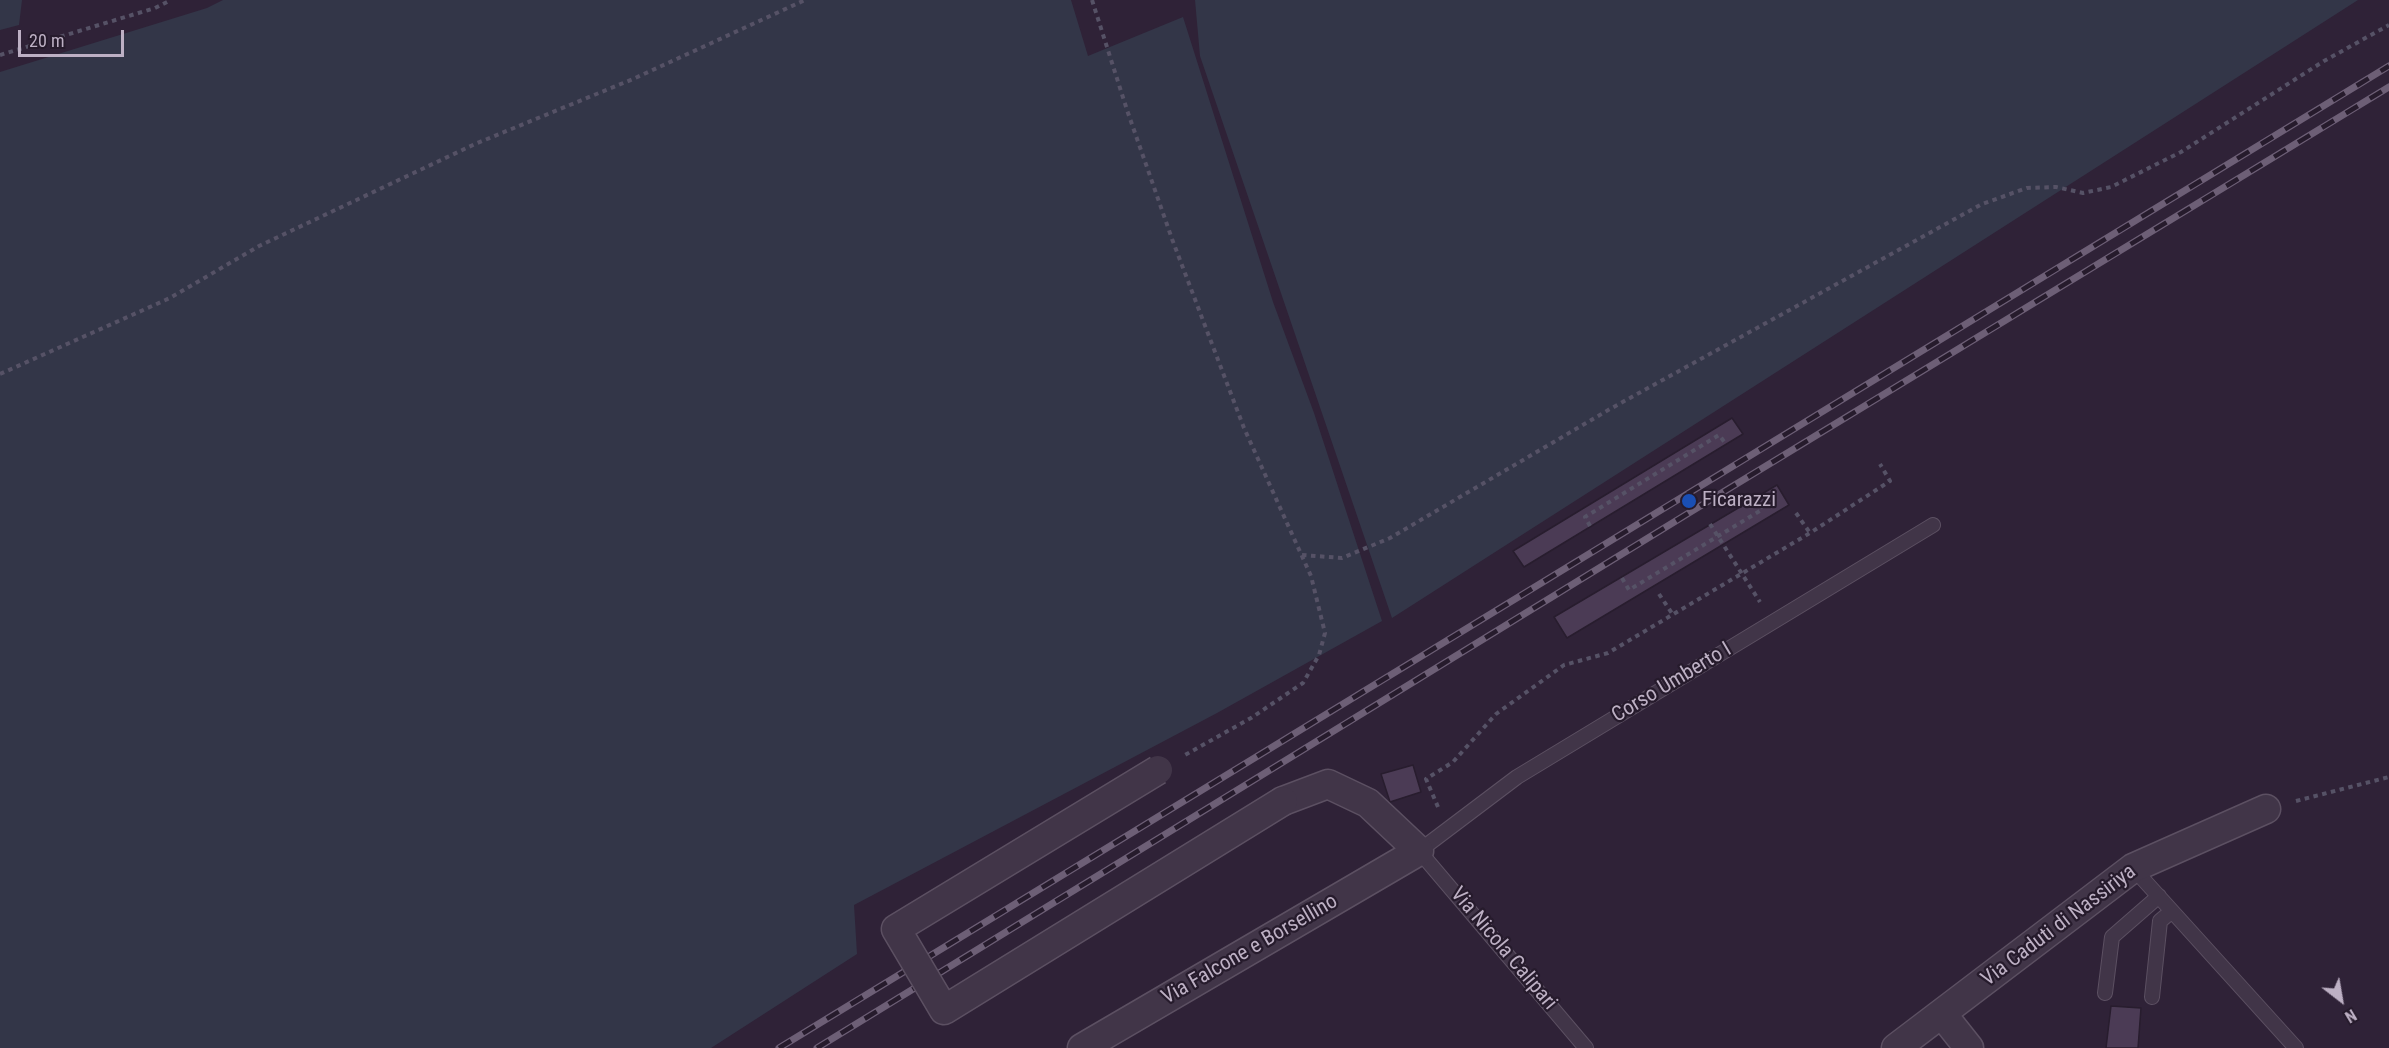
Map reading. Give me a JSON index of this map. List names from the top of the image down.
{
  "streets": {
    "street": ["Via Caduti di Nassiriya", "Via Falcone e Borsellino"],
    "lane": ["Corso Umberto I", "Via Nicola Calipari"]
  },
  "crossings": [
    ["Corso Umberto I", "Via Nicola Calipari"],
    ["Corso Umberto I", "Via Falcone e Borsellino"],
    ["Via Nicola Calipari", "Via Falcone e Borsellino"]
  ],
  "places": ["Ficarazzi"],
  "scale_bar": "20 m",
  "north": "bottom right"
}
